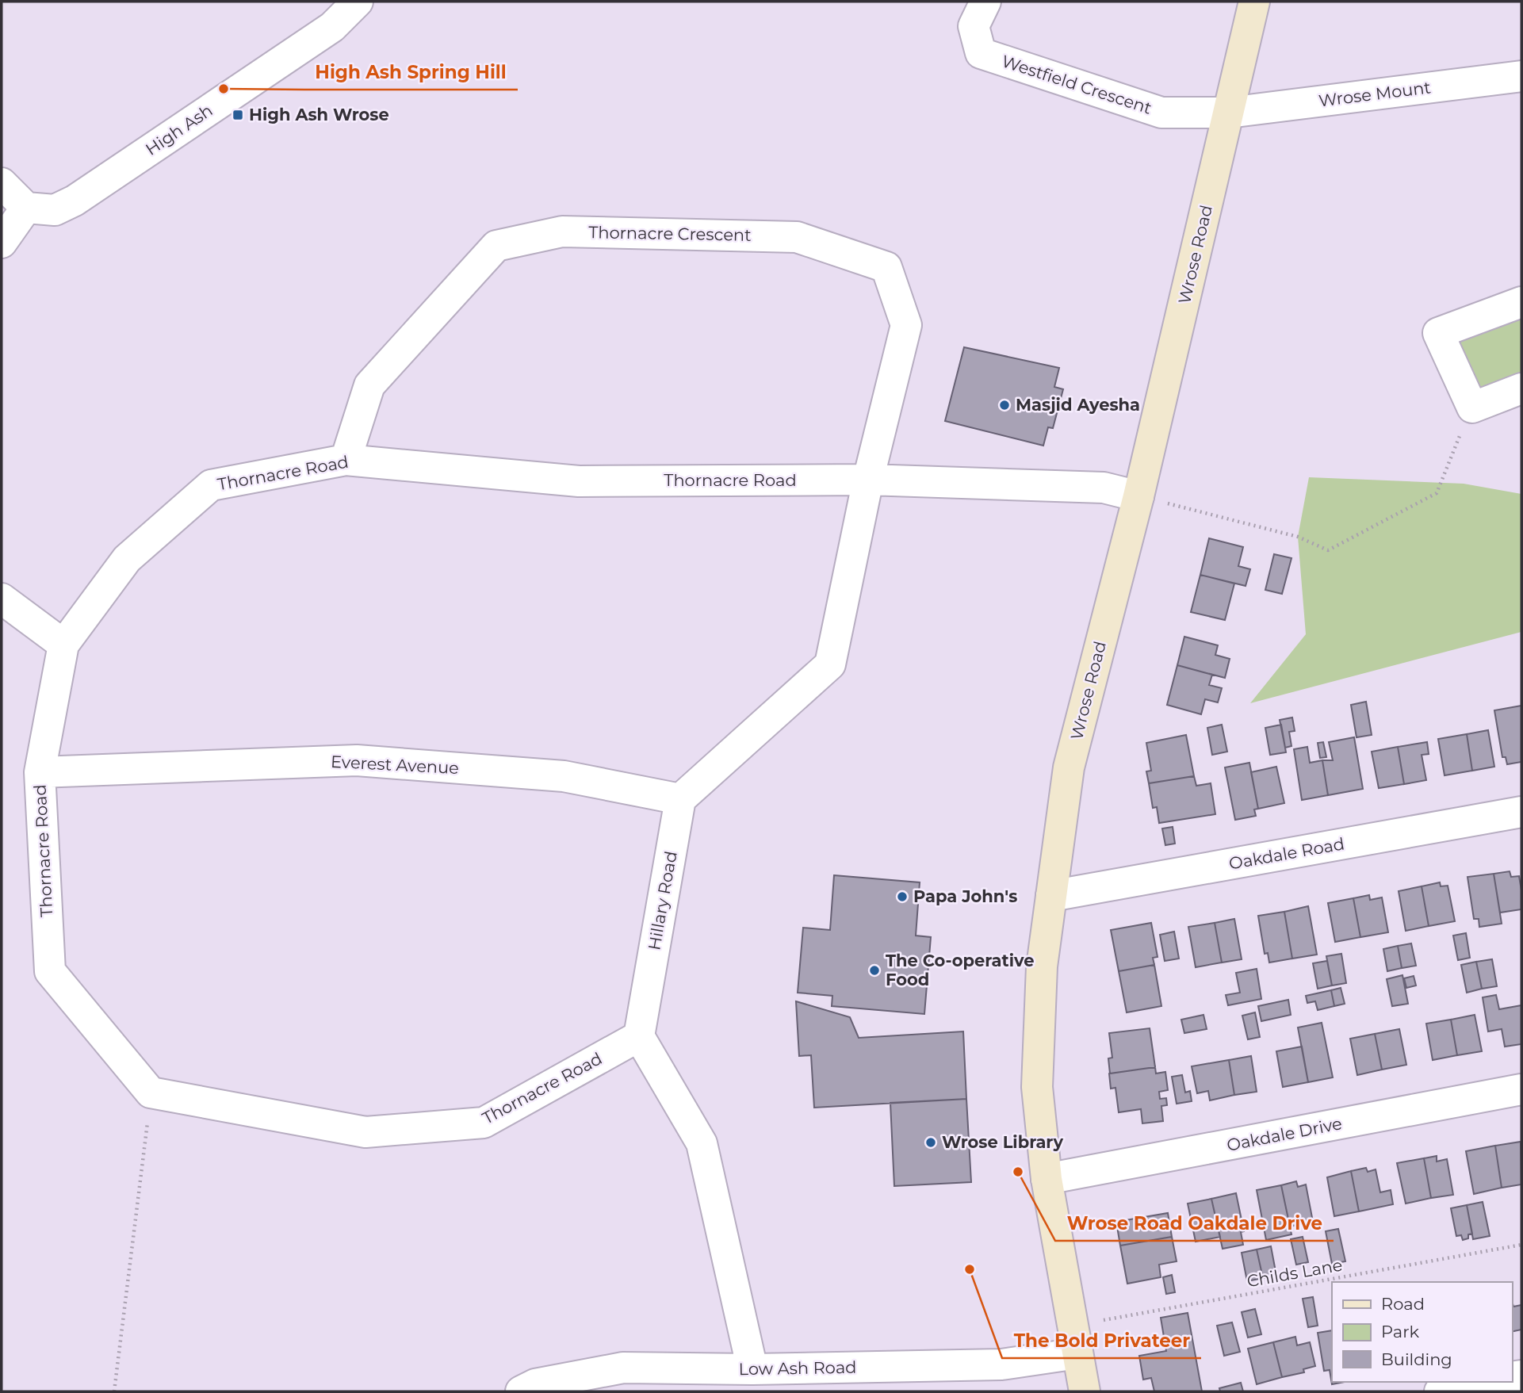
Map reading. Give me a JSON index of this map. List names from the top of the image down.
{
  "streets": {
    "street": [
      "Westfield Crescent",
      "Wrose Mount",
      "High Ash",
      "Thornacre Crescent",
      "Wrose Road",
      "Thornacre Road",
      "Everest Avenue",
      "Oakdale Road",
      "Hillary Road",
      "Oakdale Drive",
      "Low Ash Road"
    ],
    "path": ["Childs Lane"]
  },
  "crossings": [
    ["Westfield Crescent", "Wrose Mount"],
    ["Westfield Crescent", "Wrose Road"],
    ["Wrose Mount", "Wrose Road"],
    ["Thornacre Crescent", "Thornacre Road"],
    ["Wrose Road", "Thornacre Road"],
    ["Wrose Road", "Oakdale Road"],
    ["Wrose Road", "Oakdale Drive"],
    ["Wrose Road", "Childs Lane"],
    ["Wrose Road", "Low Ash Road"],
    ["Thornacre Road", "Everest Avenue"],
    ["Thornacre Road", "Hillary Road"],
    ["Everest Avenue", "Hillary Road"],
    ["Childs Lane", "Low Ash Road"]
  ],
  "places": {
    "other": [
      "High Ash Spring Hill",
      "Masjid Ayesha",
      "Papa John's",
      "The Co-operative Food",
      "Wrose Library",
      "Wrose Road Oakdale Drive",
      "The Bold Privateer"
    ],
    "transit": ["High Ash Wrose"]
  },
  "legend": ["Road", "Park", "Building"]
}
